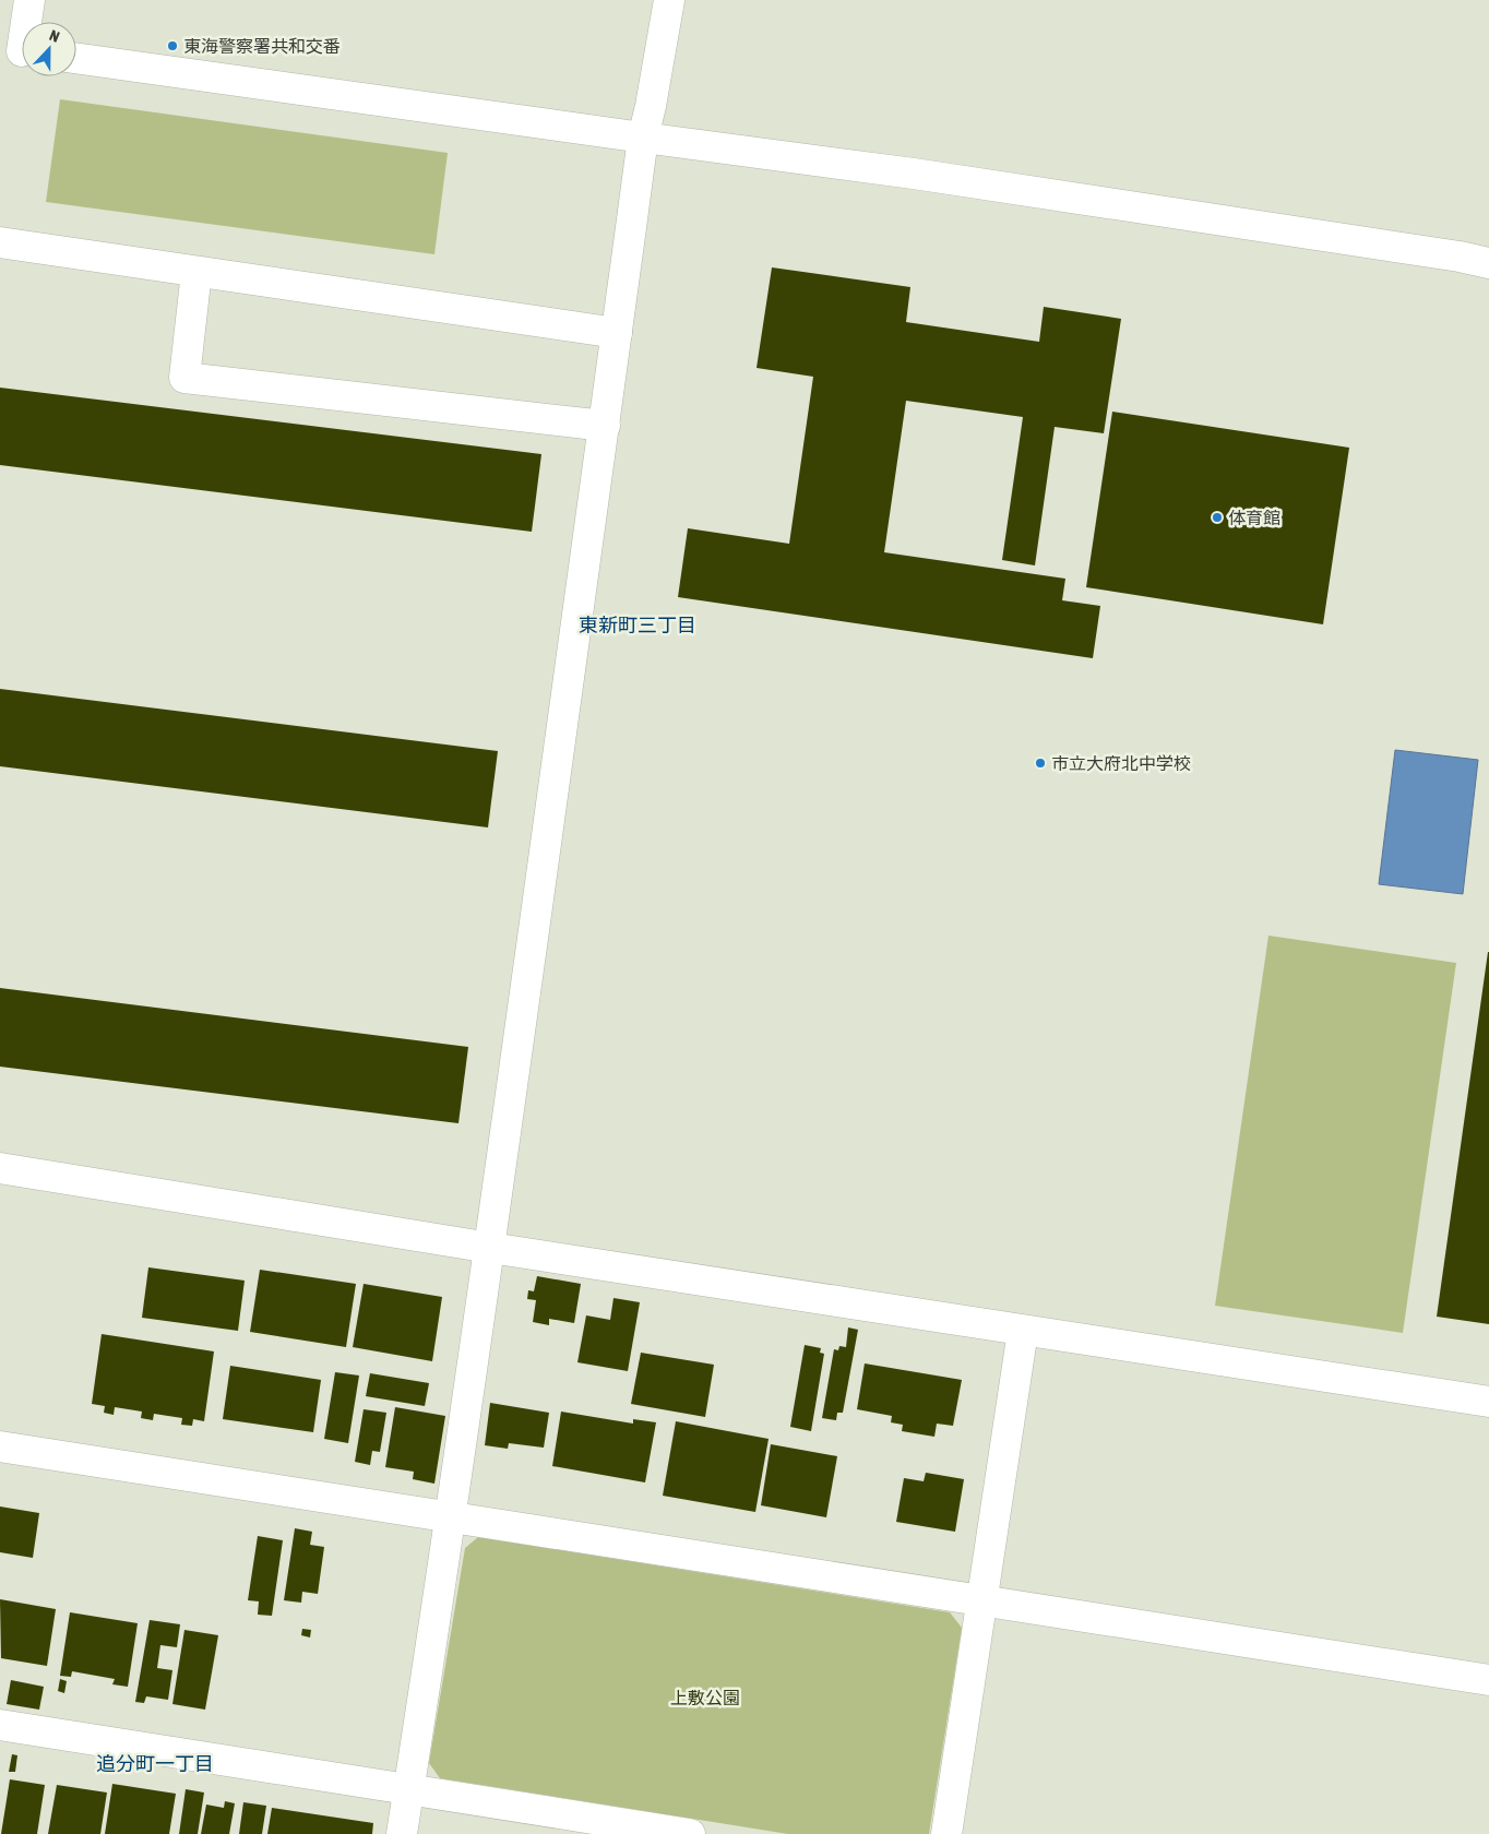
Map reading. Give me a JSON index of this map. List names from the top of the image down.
{
  "districts": ["東新町三丁目", "追分町一丁目"],
  "parks": ["上敷公園"],
  "places": ["東海警察署共和交番", "体育館", "市立大府北中学校"],
  "north": "top"
}
